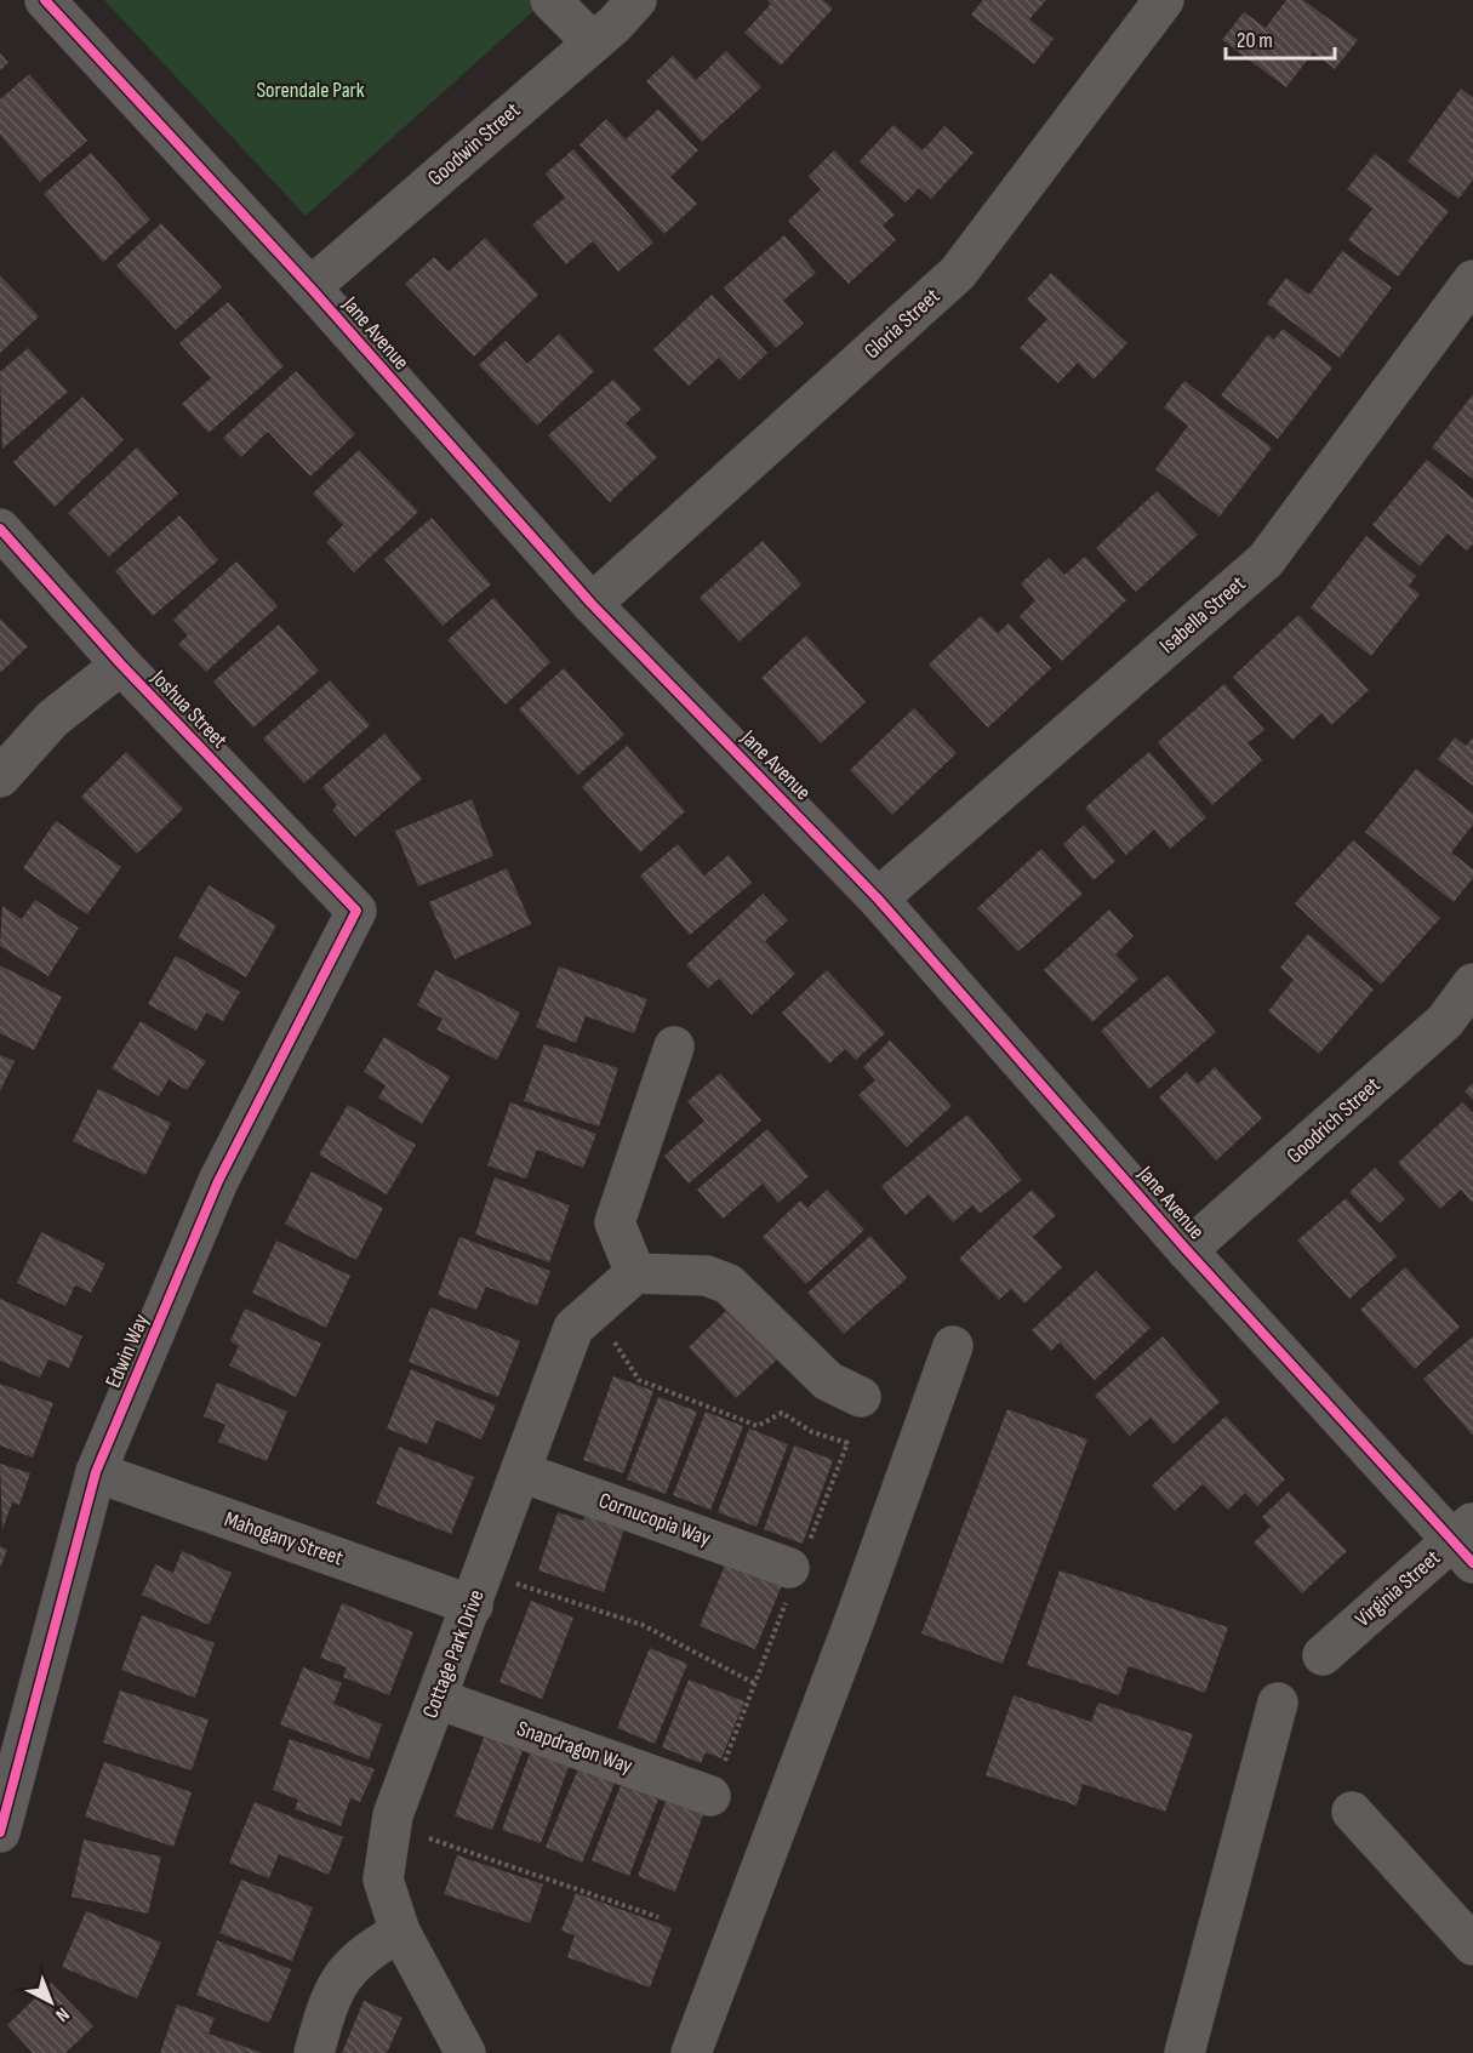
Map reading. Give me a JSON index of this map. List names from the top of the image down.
{
  "streets": {
    "street": [
      "Goodwin Street",
      "Gloria Street",
      "Jane Avenue",
      "Isabella Street",
      "Joshua Street",
      "Goodrich Street",
      "Edwin Way",
      "Cornucopia Way",
      "Mahogany Street",
      "Virginia Street",
      "Cottage Park Drive",
      "Snapdragon Way"
    ]
  },
  "crossings": [
    ["Goodwin Street", "Jane Avenue"],
    ["Gloria Street", "Jane Avenue"],
    ["Jane Avenue", "Isabella Street"],
    ["Jane Avenue", "Goodrich Street"],
    ["Jane Avenue", "Virginia Street"],
    ["Joshua Street", "Edwin Way"],
    ["Edwin Way", "Mahogany Street"],
    ["Cornucopia Way", "Cottage Park Drive"],
    ["Mahogany Street", "Cottage Park Drive"],
    ["Cottage Park Drive", "Snapdragon Way"]
  ],
  "parks": ["Sorendale Park"],
  "scale_bar": "20 m",
  "north": "bottom right"
}
